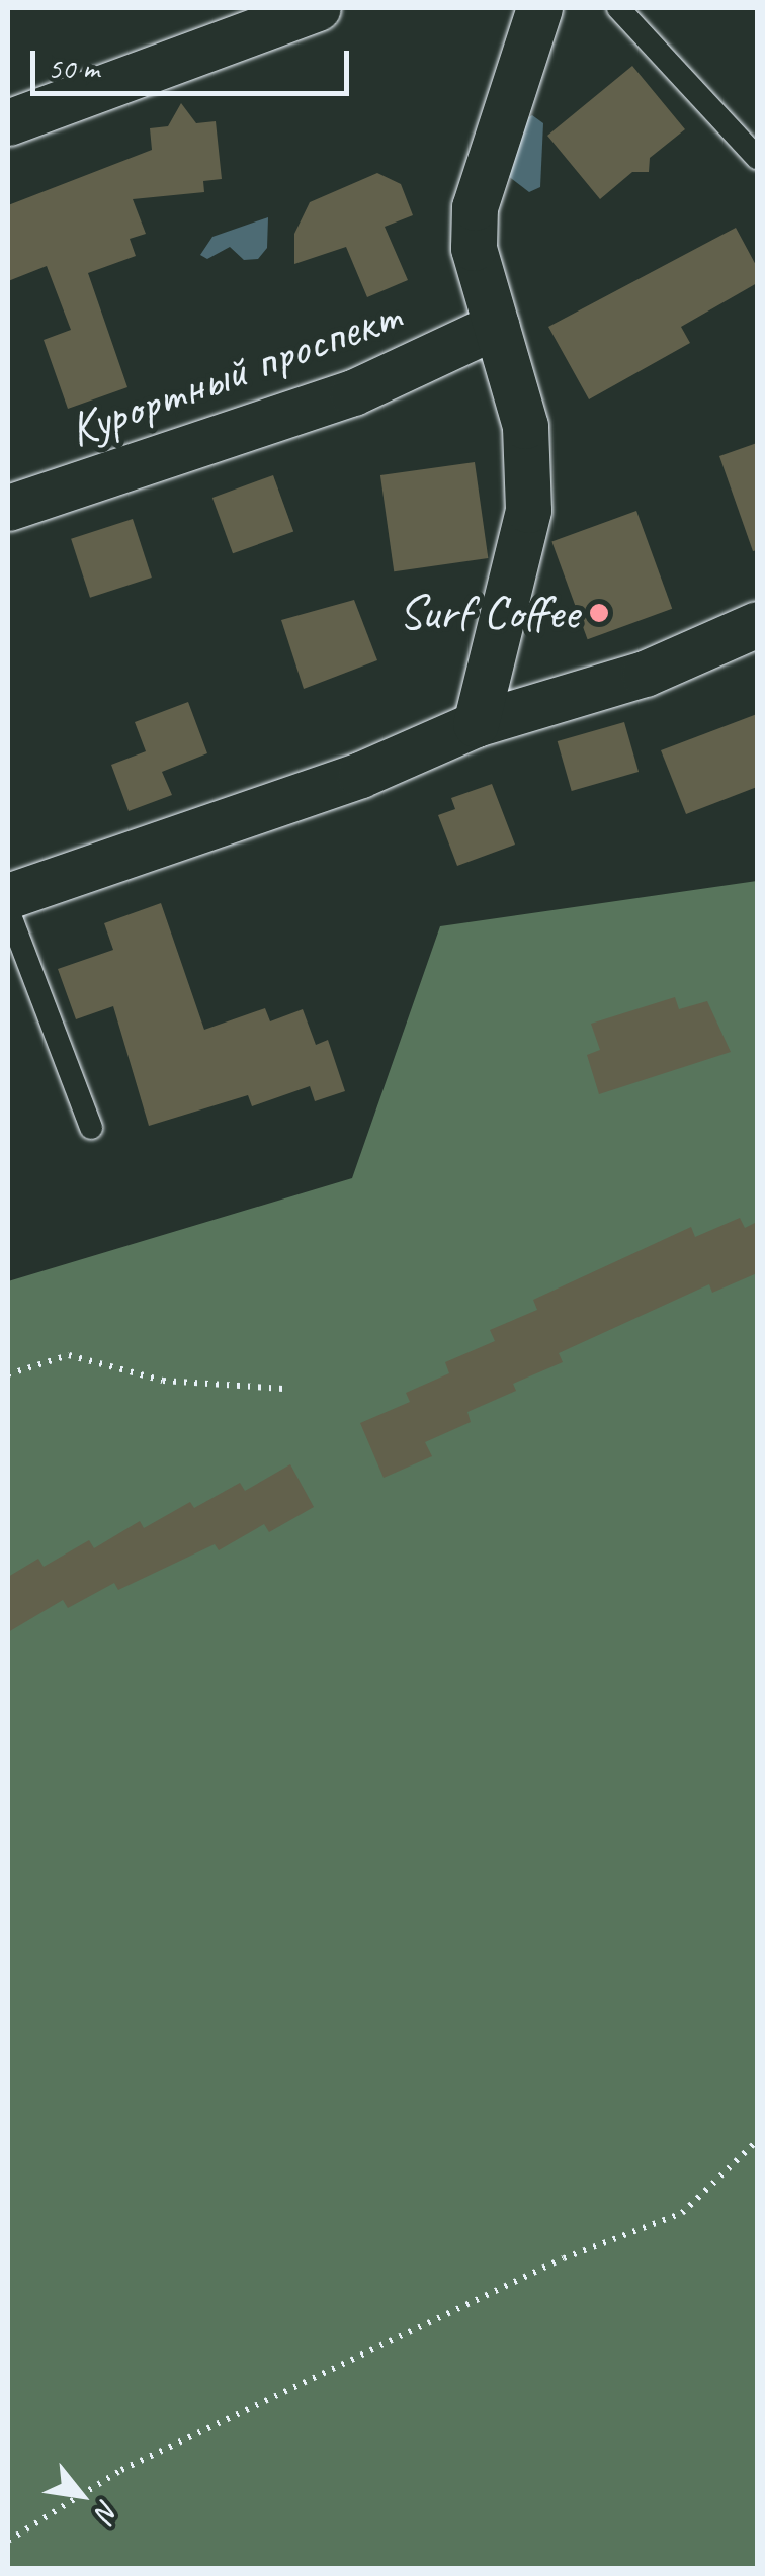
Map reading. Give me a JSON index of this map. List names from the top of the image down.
{
  "streets": {
    "street": ["Курортный проспект"]
  },
  "places": ["Surf Coffee"],
  "scale_bar": "50 m",
  "north": "bottom right"
}
